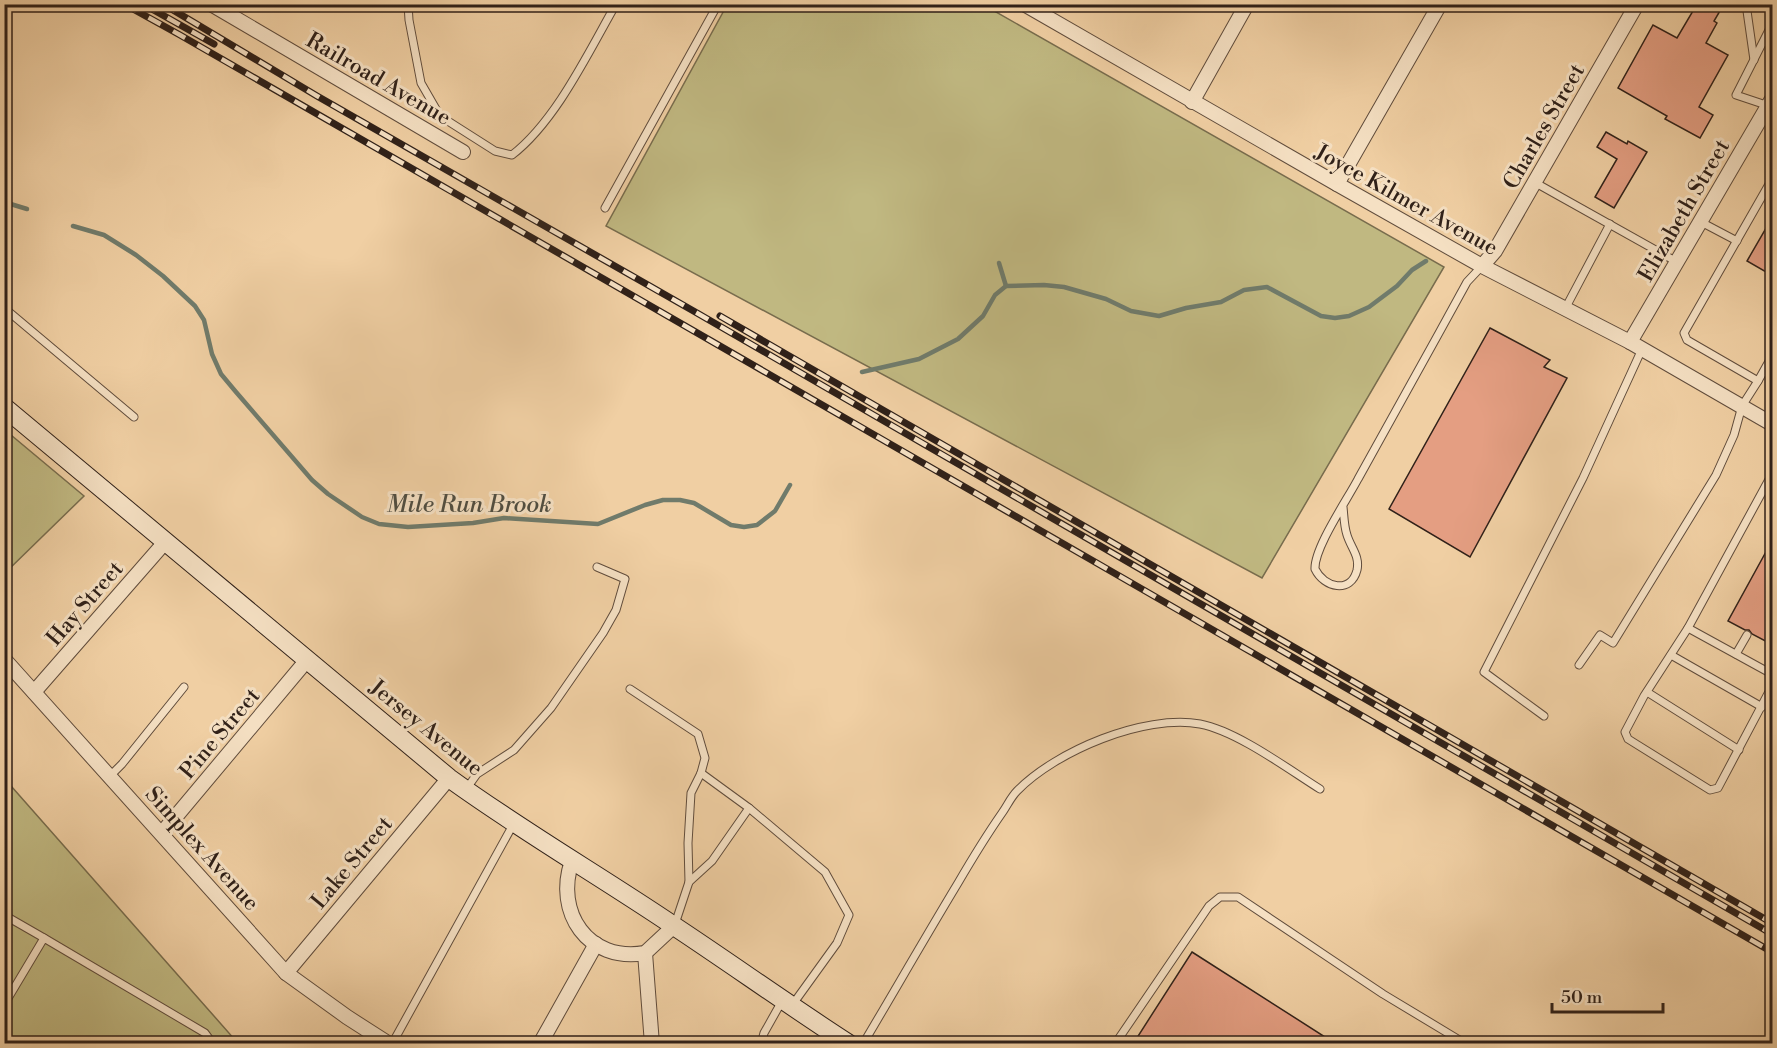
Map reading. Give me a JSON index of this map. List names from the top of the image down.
{
  "streets": {
    "street": [
      "Railroad Avenue",
      "Charles Street",
      "Joyce Kilmer Avenue",
      "Elizabeth Street",
      "Hay Street",
      "Jersey Avenue",
      "Pine Street",
      "Simplex Avenue",
      "Lake Street"
    ]
  },
  "crossings": [
    ["Charles Street", "Joyce Kilmer Avenue"],
    ["Joyce Kilmer Avenue", "Elizabeth Street"],
    ["Hay Street", "Jersey Avenue"],
    ["Hay Street", "Simplex Avenue"],
    ["Jersey Avenue", "Pine Street"],
    ["Jersey Avenue", "Lake Street"],
    ["Pine Street", "Simplex Avenue"],
    ["Simplex Avenue", "Lake Street"]
  ],
  "water": ["Mile Run Brook"],
  "scale_bar": "50 m"
}
